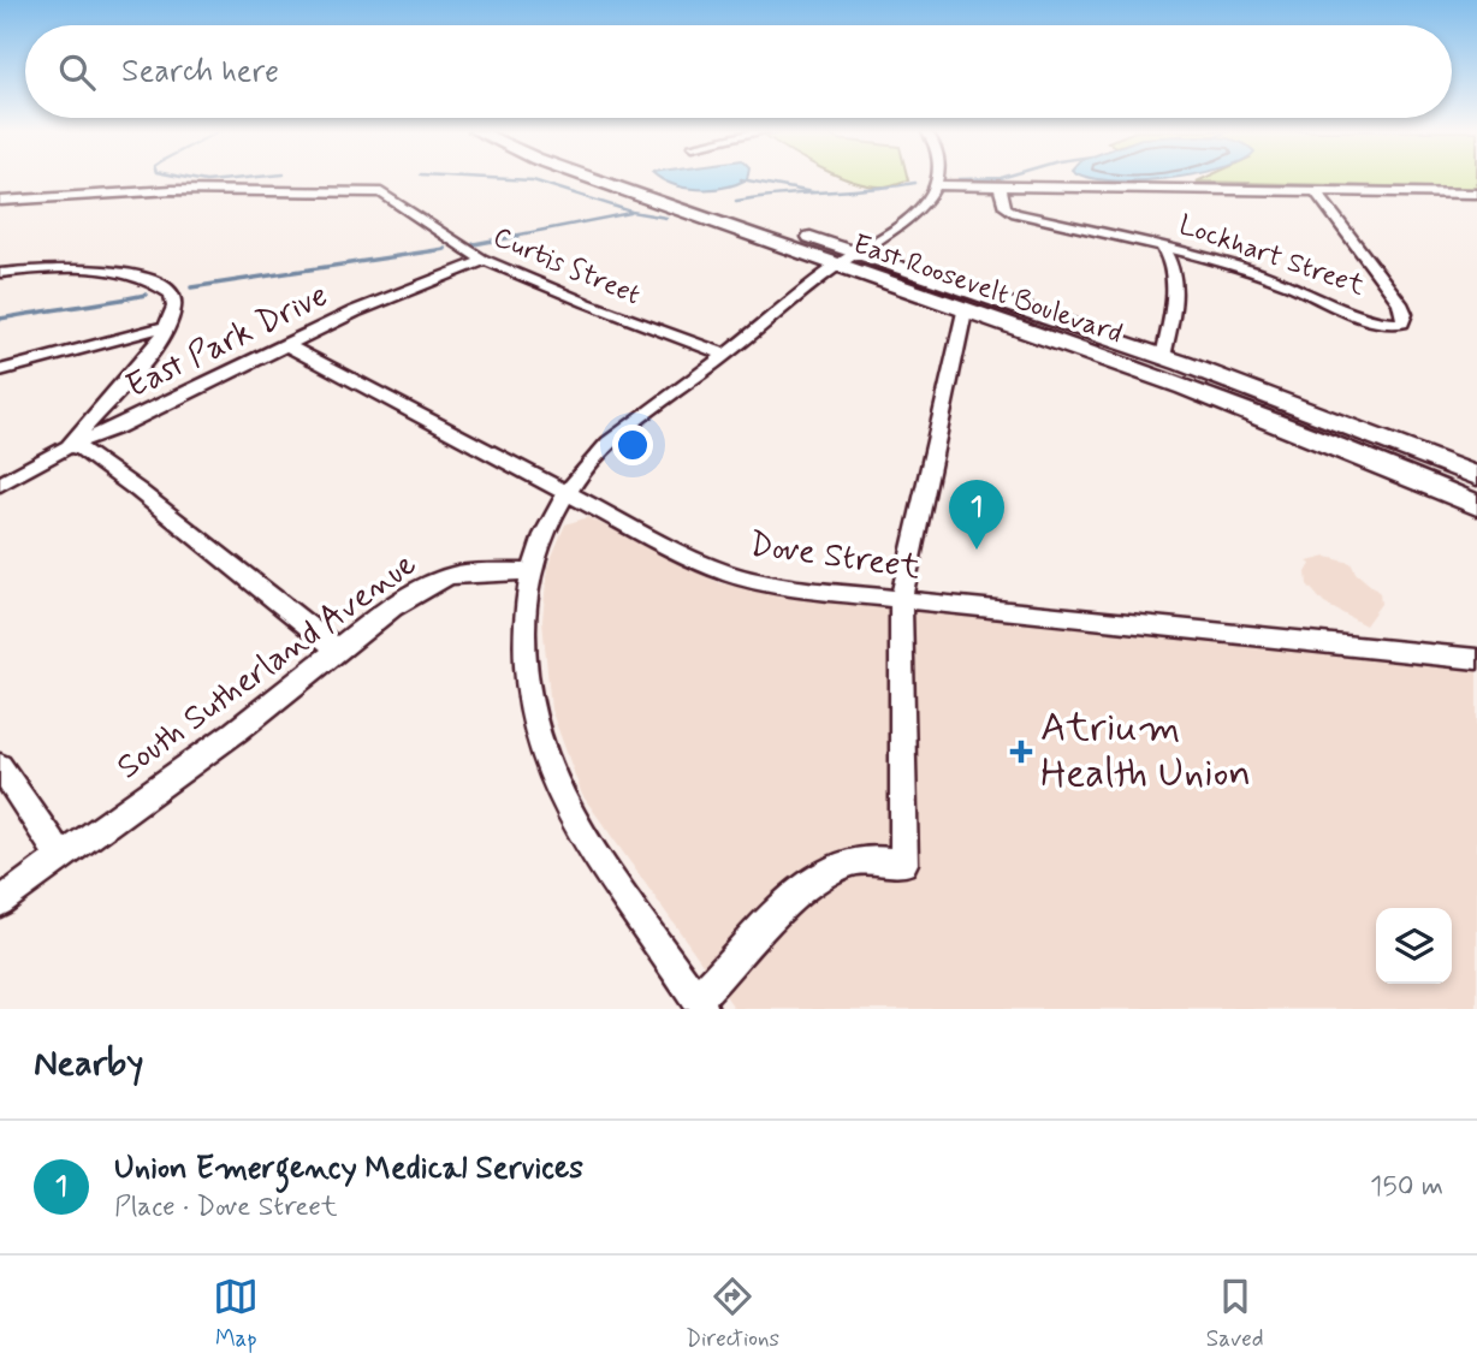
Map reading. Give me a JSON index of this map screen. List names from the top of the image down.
{
  "streets": {
    "highway": ["East Roosevelt Boulevard"],
    "street": [
      "Lockhart Street",
      "Curtis Street",
      "East Park Drive",
      "Dove Street",
      "South Sutherland Avenue"
    ]
  },
  "crossings": [
    ["Curtis Street", "East Park Drive"],
    ["East Park Drive", "Dove Street"]
  ],
  "places": {
    "health": ["Atrium Health Union"]
  },
  "page": {
    "search": "Search here",
    "pins": "1",
    "heading": "Nearby",
    "list": [
      {
        "mark": "1",
        "name": "Union Emergency Medical Services",
        "note": "Place · Dove Street",
        "value": "150 m"
      }
    ],
    "nav": ["Map", "Directions", "Saved"]
  }
}
